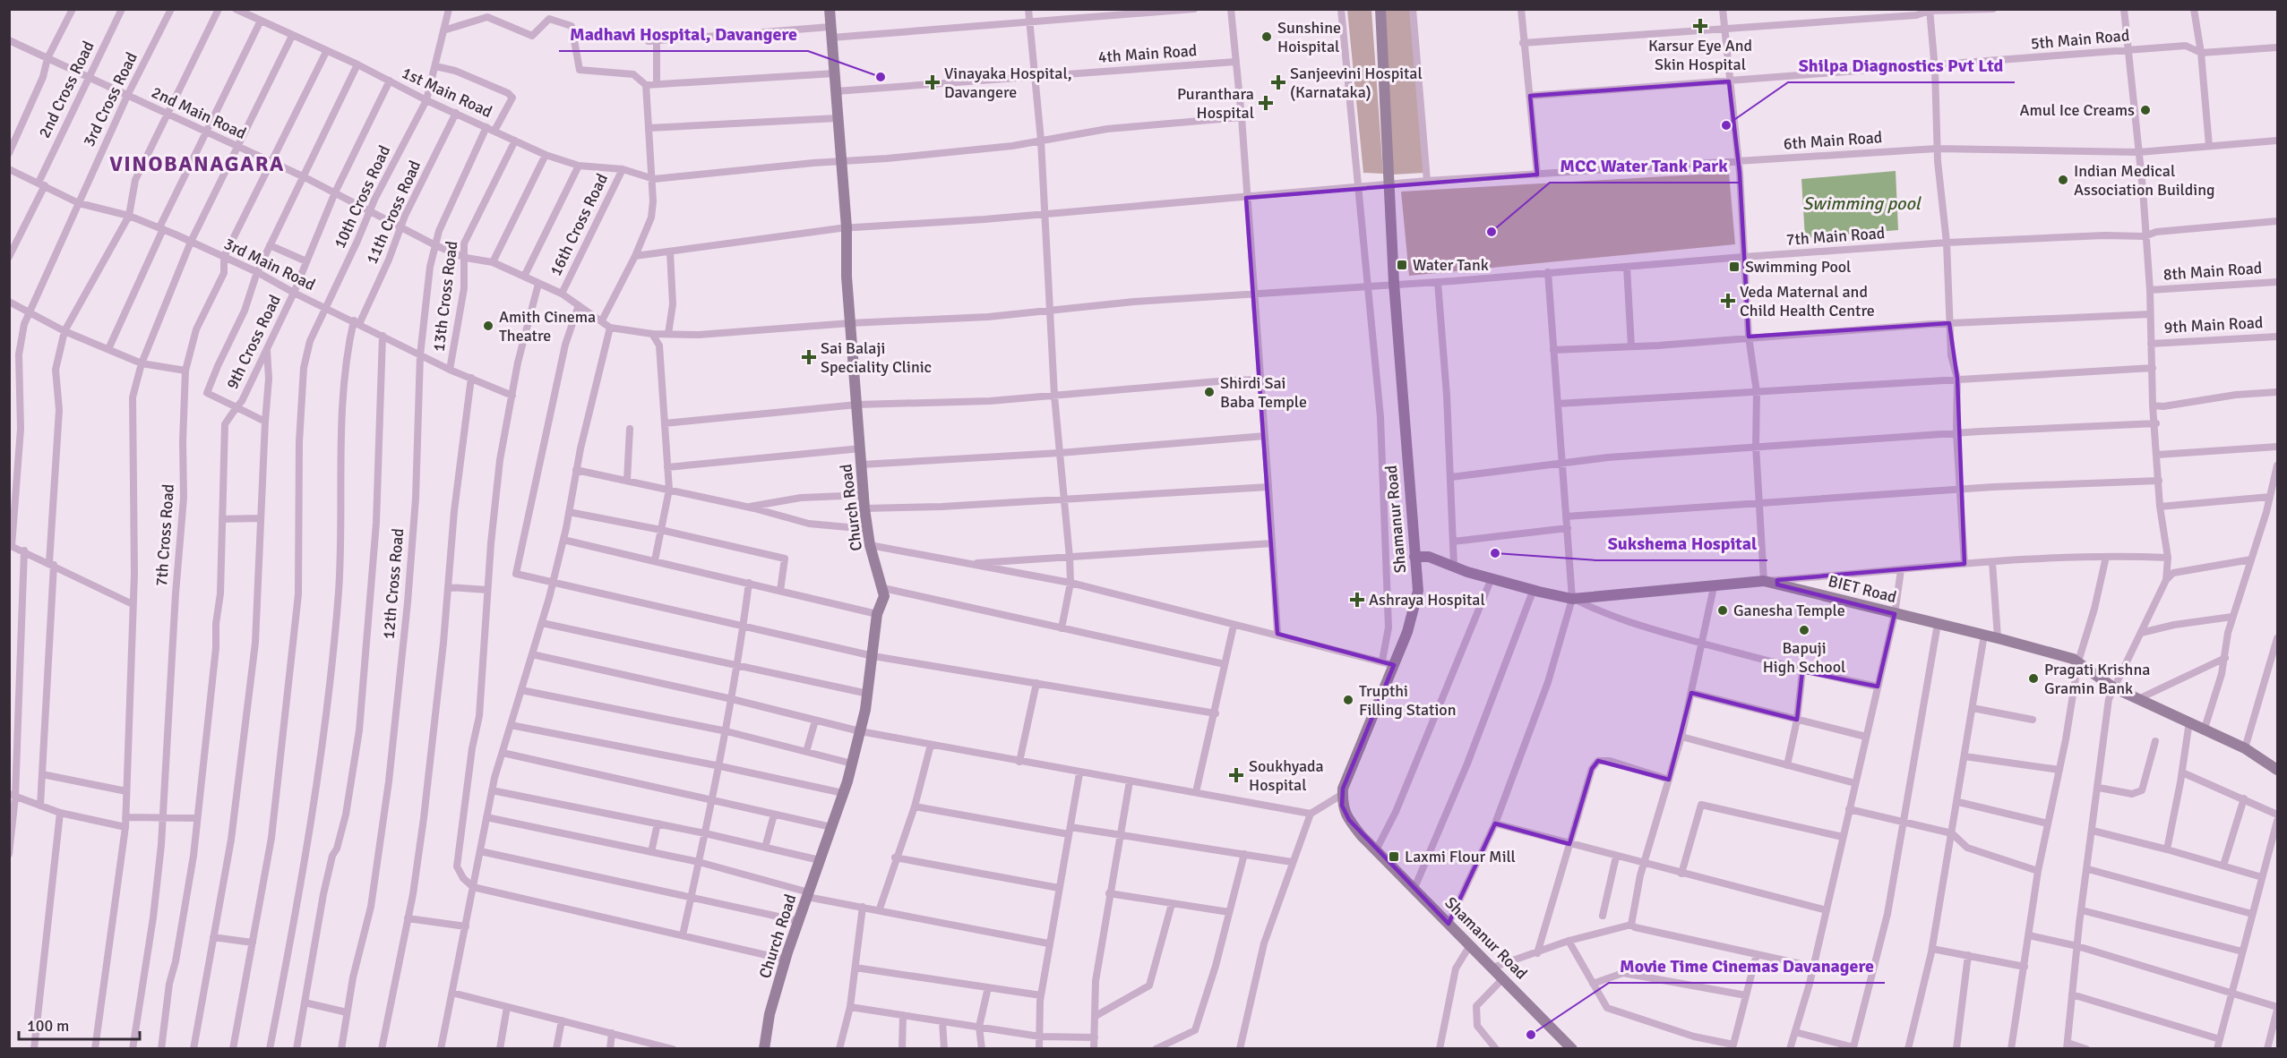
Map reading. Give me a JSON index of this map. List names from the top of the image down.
{
  "streets": {
    "main road": ["Church Road", "Shamanur Road", "BIET Road"],
    "street": [
      "5th Main Road",
      "4th Main Road",
      "2nd Cross Road",
      "1st Main Road",
      "3rd Cross Road",
      "2nd Main Road",
      "6th Main Road",
      "10th Cross Road",
      "11th Cross Road",
      "16th Cross Road",
      "7th Main Road",
      "3rd Main Road",
      "8th Main Road",
      "13th Cross Road",
      "9th Main Road",
      "9th Cross Road",
      "7th Cross Road",
      "12th Cross Road"
    ]
  },
  "crossings": [
    ["4th Main Road", "Church Road"],
    ["2nd Cross Road", "2nd Main Road"],
    ["2nd Cross Road", "3rd Main Road"],
    ["1st Main Road", "10th Cross Road"],
    ["1st Main Road", "11th Cross Road"],
    ["1st Main Road", "16th Cross Road"],
    ["1st Main Road", "13th Cross Road"],
    ["1st Main Road", "9th Cross Road"],
    ["1st Main Road", "7th Cross Road"],
    ["1st Main Road", "12th Cross Road"],
    ["3rd Cross Road", "2nd Main Road"],
    ["3rd Cross Road", "3rd Main Road"],
    ["2nd Main Road", "10th Cross Road"],
    ["2nd Main Road", "11th Cross Road"],
    ["2nd Main Road", "16th Cross Road"],
    ["2nd Main Road", "7th Main Road"],
    ["2nd Main Road", "13th Cross Road"],
    ["2nd Main Road", "9th Cross Road"],
    ["2nd Main Road", "7th Cross Road"],
    ["2nd Main Road", "12th Cross Road"],
    ["6th Main Road", "Church Road"],
    ["6th Main Road", "Shamanur Road"],
    ["10th Cross Road", "3rd Main Road"],
    ["11th Cross Road", "3rd Main Road"],
    ["7th Main Road", "Church Road"],
    ["7th Main Road", "Shamanur Road"],
    ["3rd Main Road", "13th Cross Road"],
    ["3rd Main Road", "9th Cross Road"],
    ["3rd Main Road", "7th Cross Road"],
    ["3rd Main Road", "12th Cross Road"],
    ["Shamanur Road", "BIET Road"]
  ],
  "districts": ["VINOBANAGARA"],
  "water": ["Swimming pool"],
  "places": {
    "health": [
      "Karsur Eye And Skin Hospital",
      "Vinayaka Hospital, Davangere",
      "Sanjeevini Hospital (Karnataka)",
      "Puranthara Hospital",
      "Veda Maternal and Child Health Centre",
      "Sai Balaji Speciality Clinic",
      "Ashraya Hospital",
      "Soukhyada Hospital"
    ],
    "other": [
      "Sunshine Hoispital",
      "Madhavi Hospital, Davangere",
      "Amul Ice Creams",
      "Shilpa Diagnostics Pvt Ltd",
      "Indian Medical Association Building",
      "MCC Water Tank Park",
      "Amith Cinema Theatre",
      "Shirdi Sai Baba Temple",
      "Sukshema Hospital",
      "Ganesha Temple",
      "Bapuji High School",
      "Pragati Krishna Gramin Bank",
      "Trupthi Filling Station",
      "Movie Time Cinemas Davanagere"
    ],
    "transit": ["Water Tank", "Swimming Pool", "Laxmi Flour Mill"]
  },
  "scale_bar": "100 m"
}
